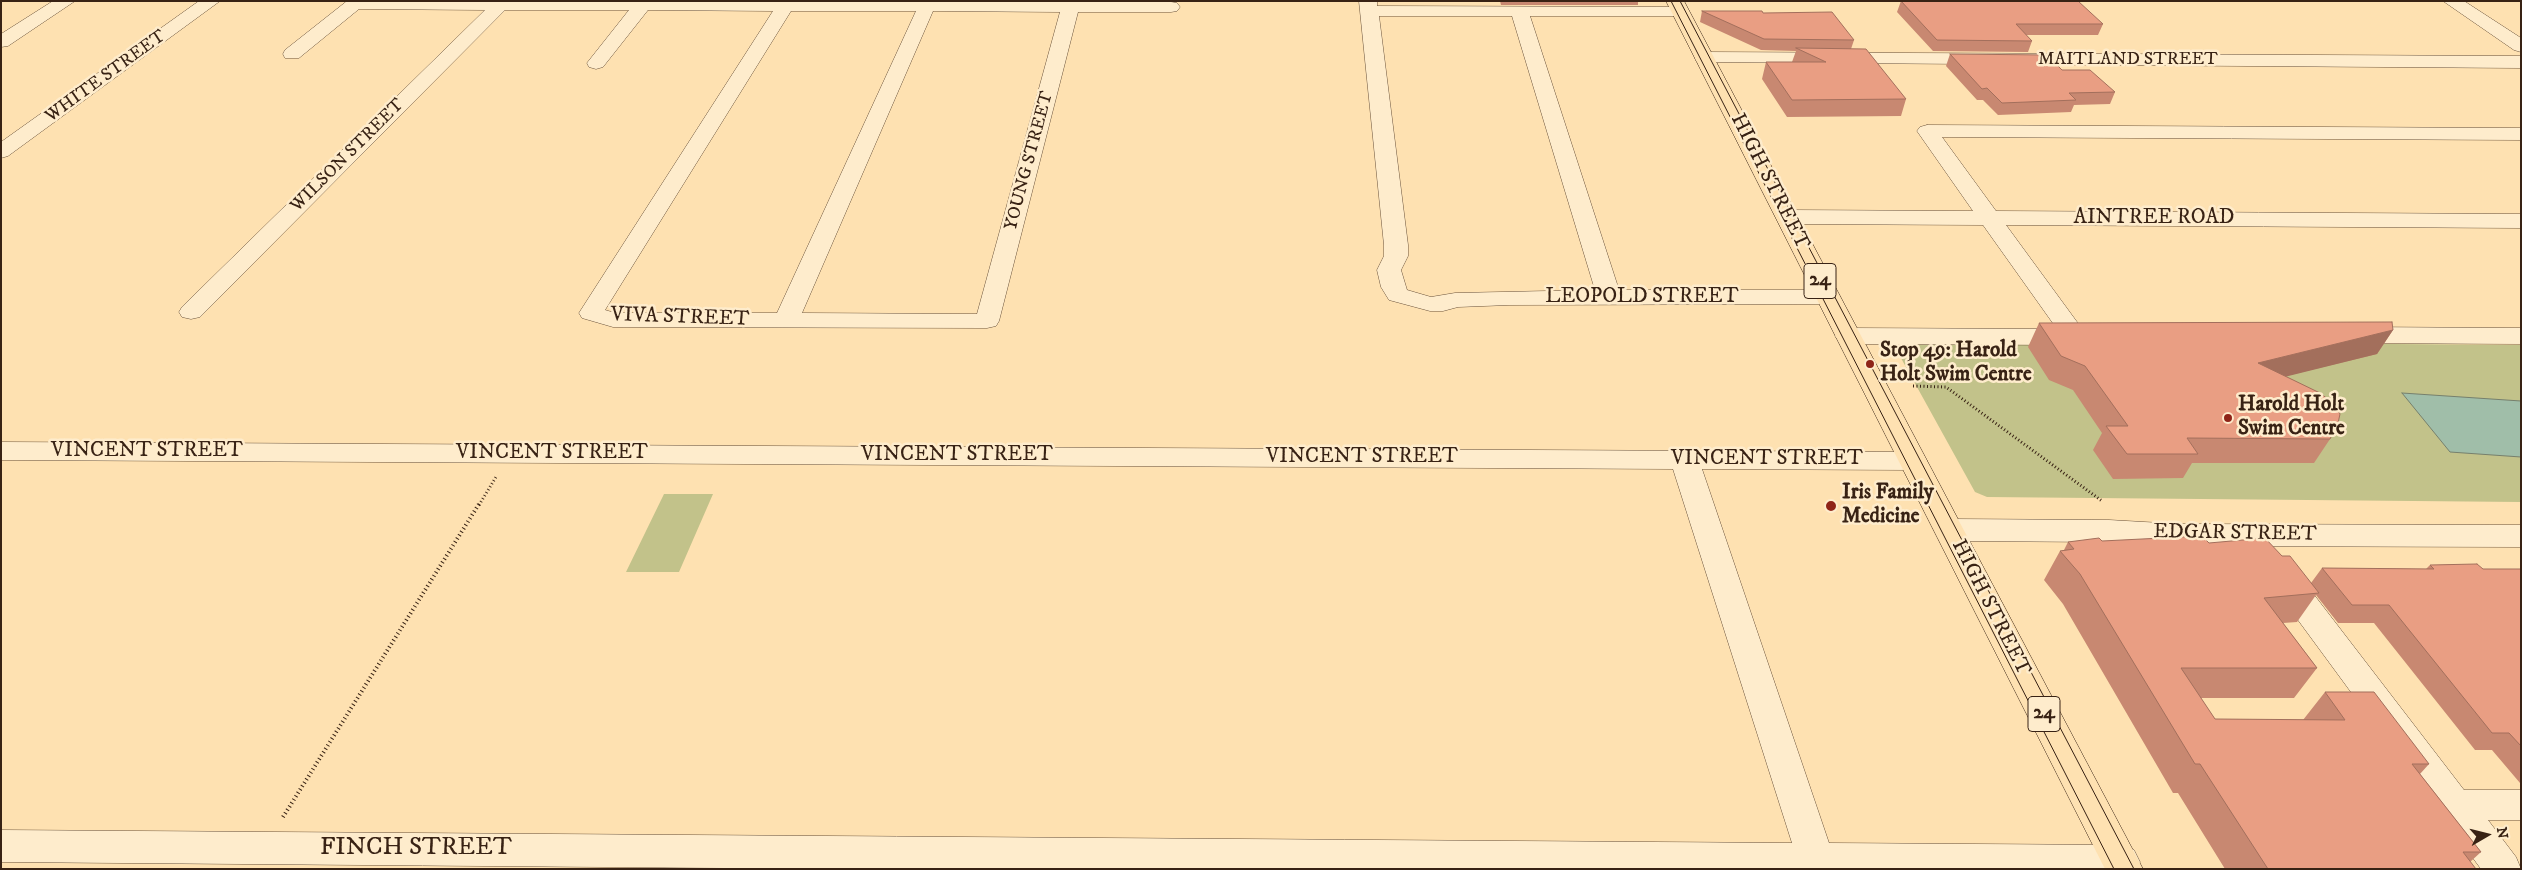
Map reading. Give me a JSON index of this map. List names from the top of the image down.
{
  "streets": {
    "main road": ["HIGH STREET", "24"],
    "street": [
      "MAITLAND STREET",
      "WHITE STREET",
      "WILSON STREET",
      "YOUNG STREET",
      "AINTREE ROAD",
      "LEOPOLD STREET",
      "VIVA STREET",
      "VINCENT STREET",
      "EDGAR STREET",
      "FINCH STREET"
    ]
  },
  "crossings": [
    ["MAITLAND STREET", "HIGH STREET"],
    ["YOUNG STREET", "VIVA STREET"],
    ["HIGH STREET", "AINTREE ROAD"],
    ["HIGH STREET", "LEOPOLD STREET"],
    ["HIGH STREET", "VINCENT STREET"],
    ["HIGH STREET", "EDGAR STREET"],
    ["HIGH STREET", "FINCH STREET"]
  ],
  "places": ["Stop 49: Harold Holt Swim Centre", "Harold Holt Swim Centre", "Iris Family Medicine"],
  "north": "right"
}
